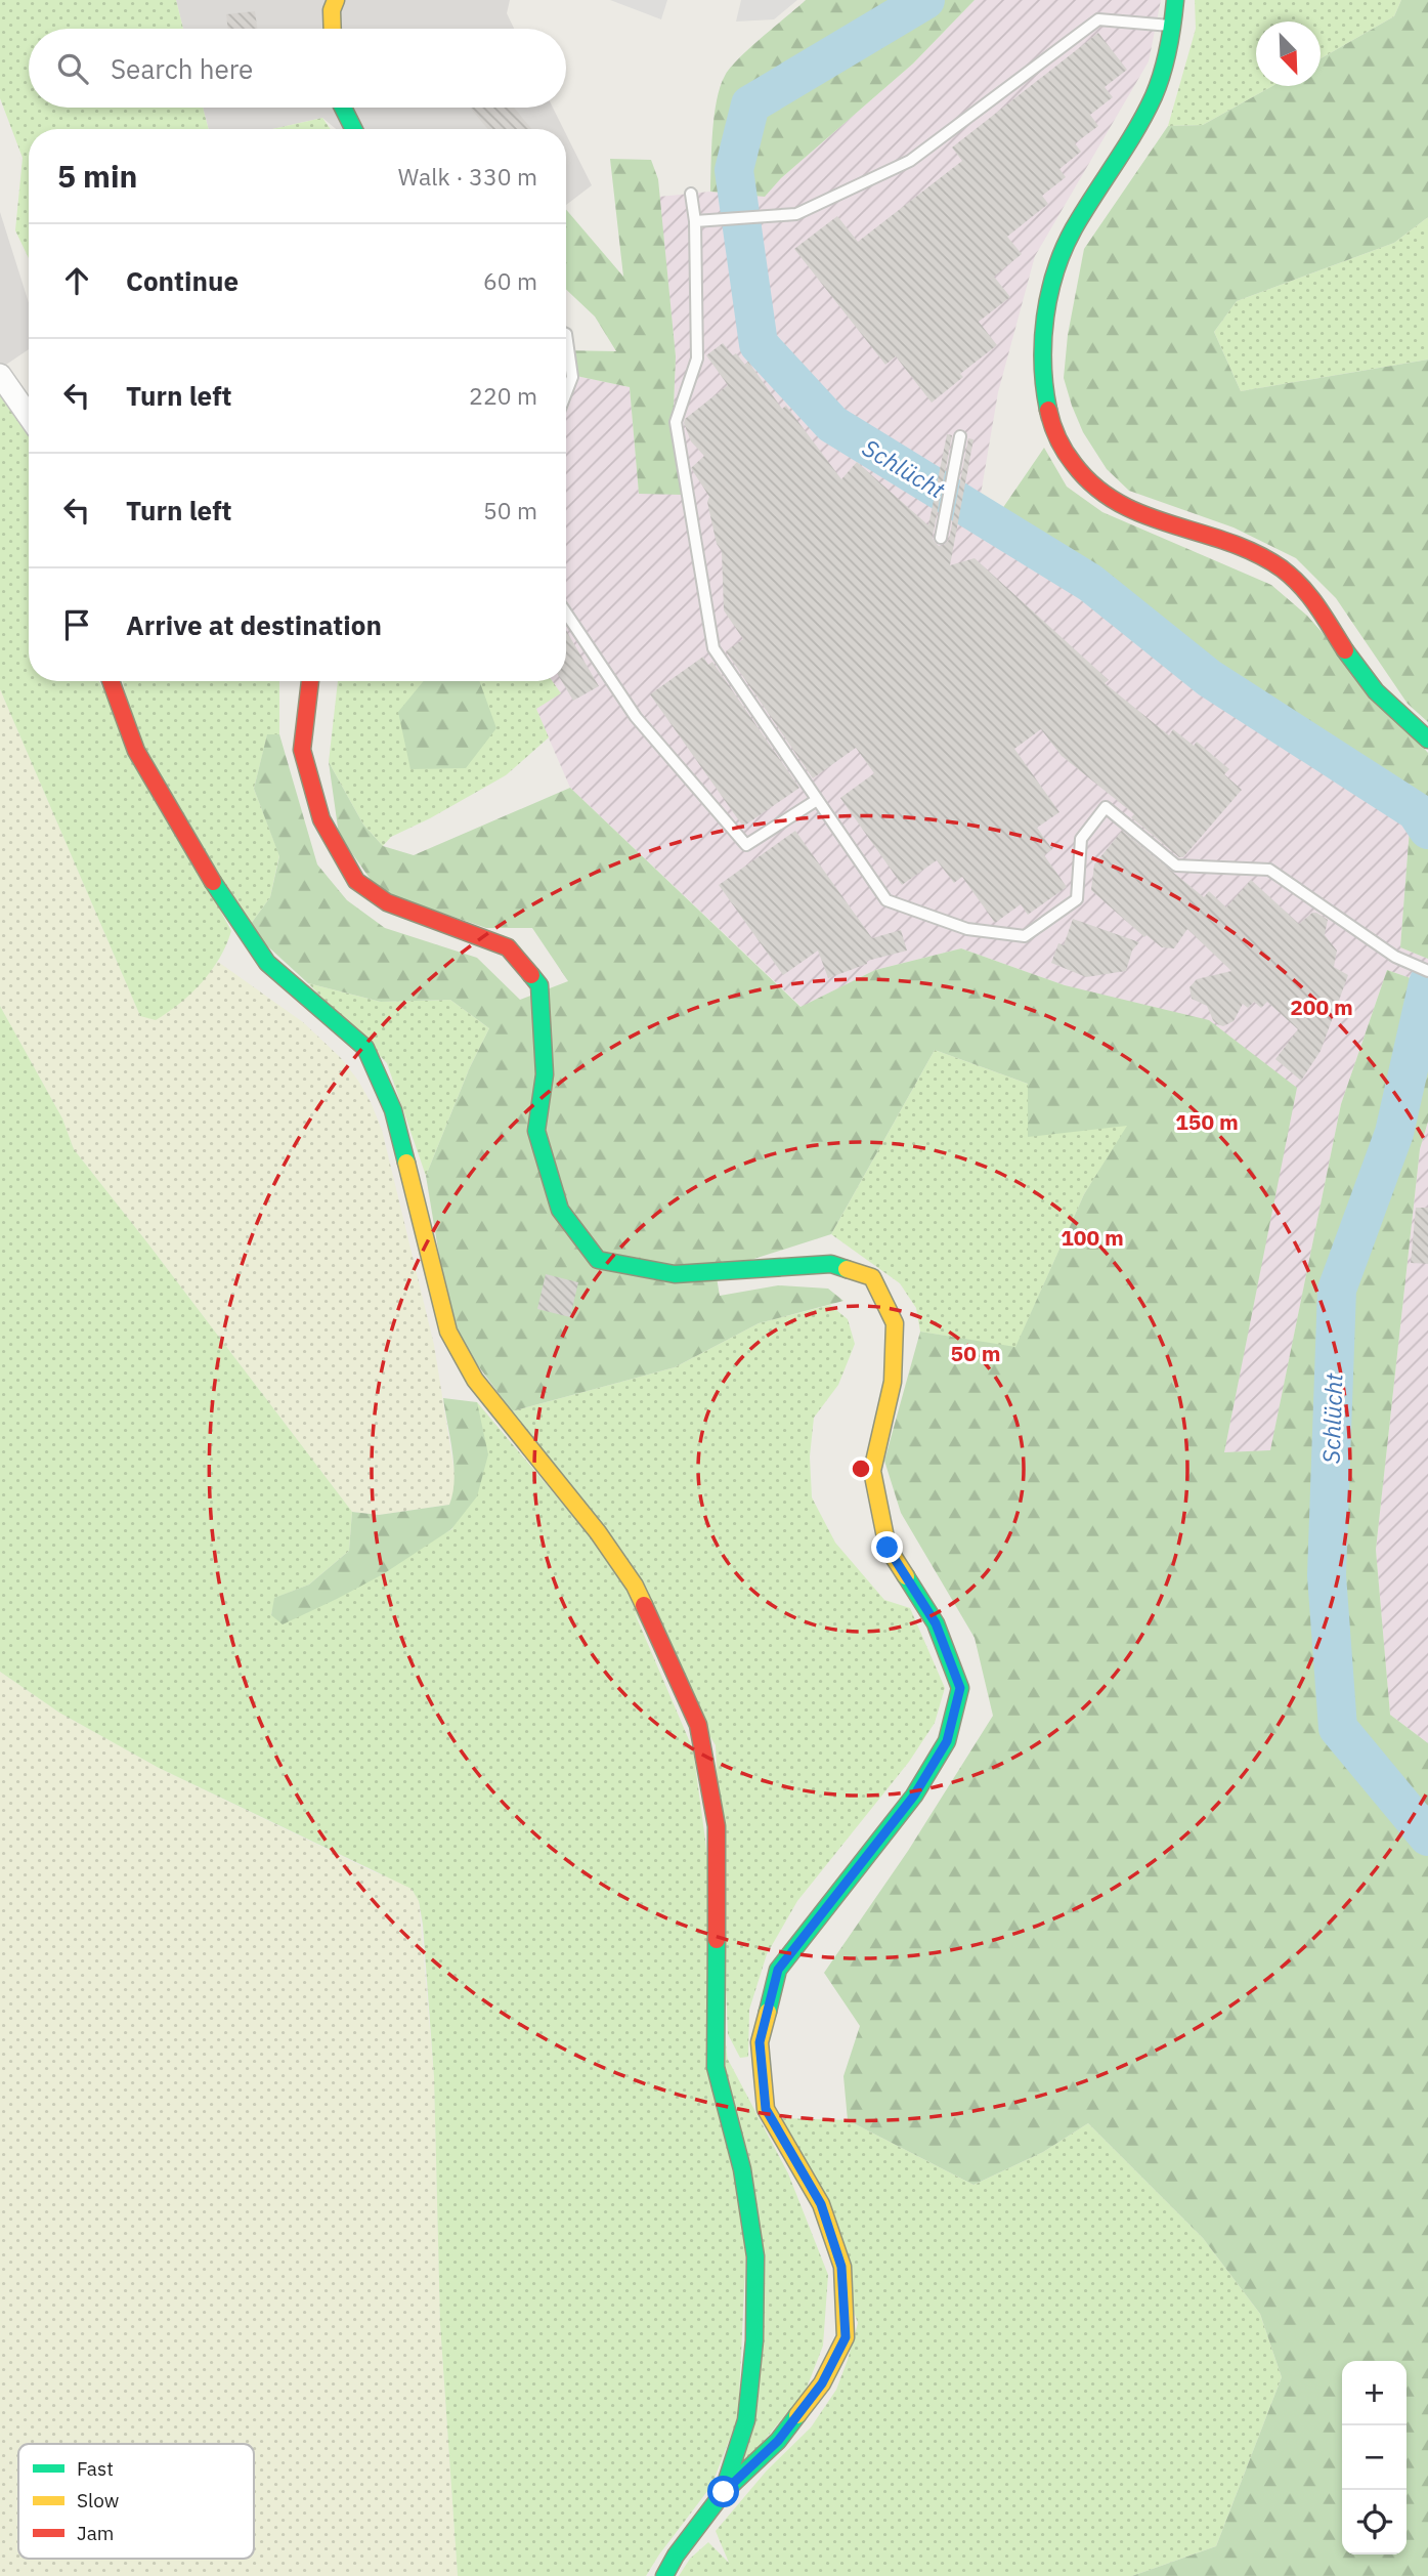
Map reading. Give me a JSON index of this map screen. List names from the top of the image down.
{
  "water": ["Schlücht"],
  "legend": ["Fast", "Slow", "Jam"],
  "north": "bottom right",
  "page": {
    "search": "Search here",
    "heading": ["5 min", "Walk · 330 m"],
    "list": [
      ["Continue", "60 m"],
      ["Turn left", "220 m"],
      ["Turn left", "50 m"],
      "Arrive at destination"
    ],
    "map_buttons": ["+", "−"]
  },
  "rings": [
    "200 m",
    "150 m",
    "100 m",
    "50 m"
  ]
}
